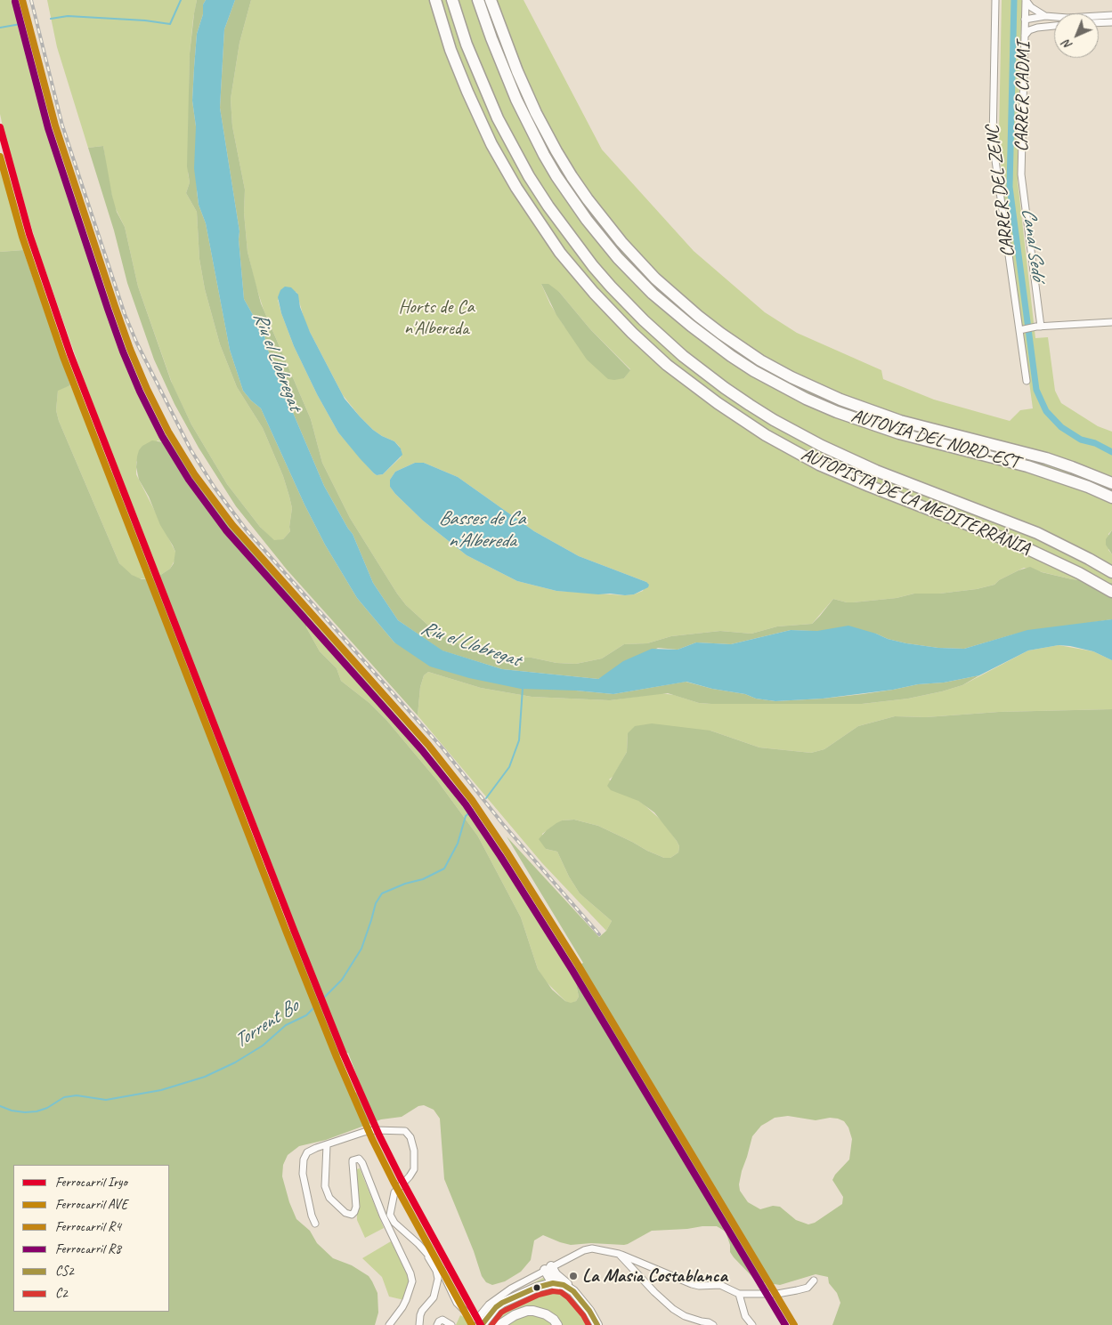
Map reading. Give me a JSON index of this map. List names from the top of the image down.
{
  "streets": {
    "highway": ["AUTOVIA DEL NORD-EST", "AUTOPISTA DE LA MEDITERRÀNIA"],
    "street": ["CARRER CADMI", "CARRER DEL ZENC"]
  },
  "water": [
    "Canal Sedó",
    "Riu el Llobregat",
    "Basses de Ca n'Albereda",
    "Torrent Bo"
  ],
  "parks": ["Horts de Ca n'Albereda"],
  "places": ["La Masia Costablanca"],
  "lines": [
    "rail line R4",
    "rail line R8",
    "rail line Iryo",
    "rail line AVE",
    "transit line CS2",
    "transit line C2"
  ],
  "legend": [
    "Ferrocarril Iryo",
    "Ferrocarril AVE",
    "Ferrocarril R4",
    "Ferrocarril R8",
    "CS2",
    "C2"
  ],
  "north": "bottom left"
}
